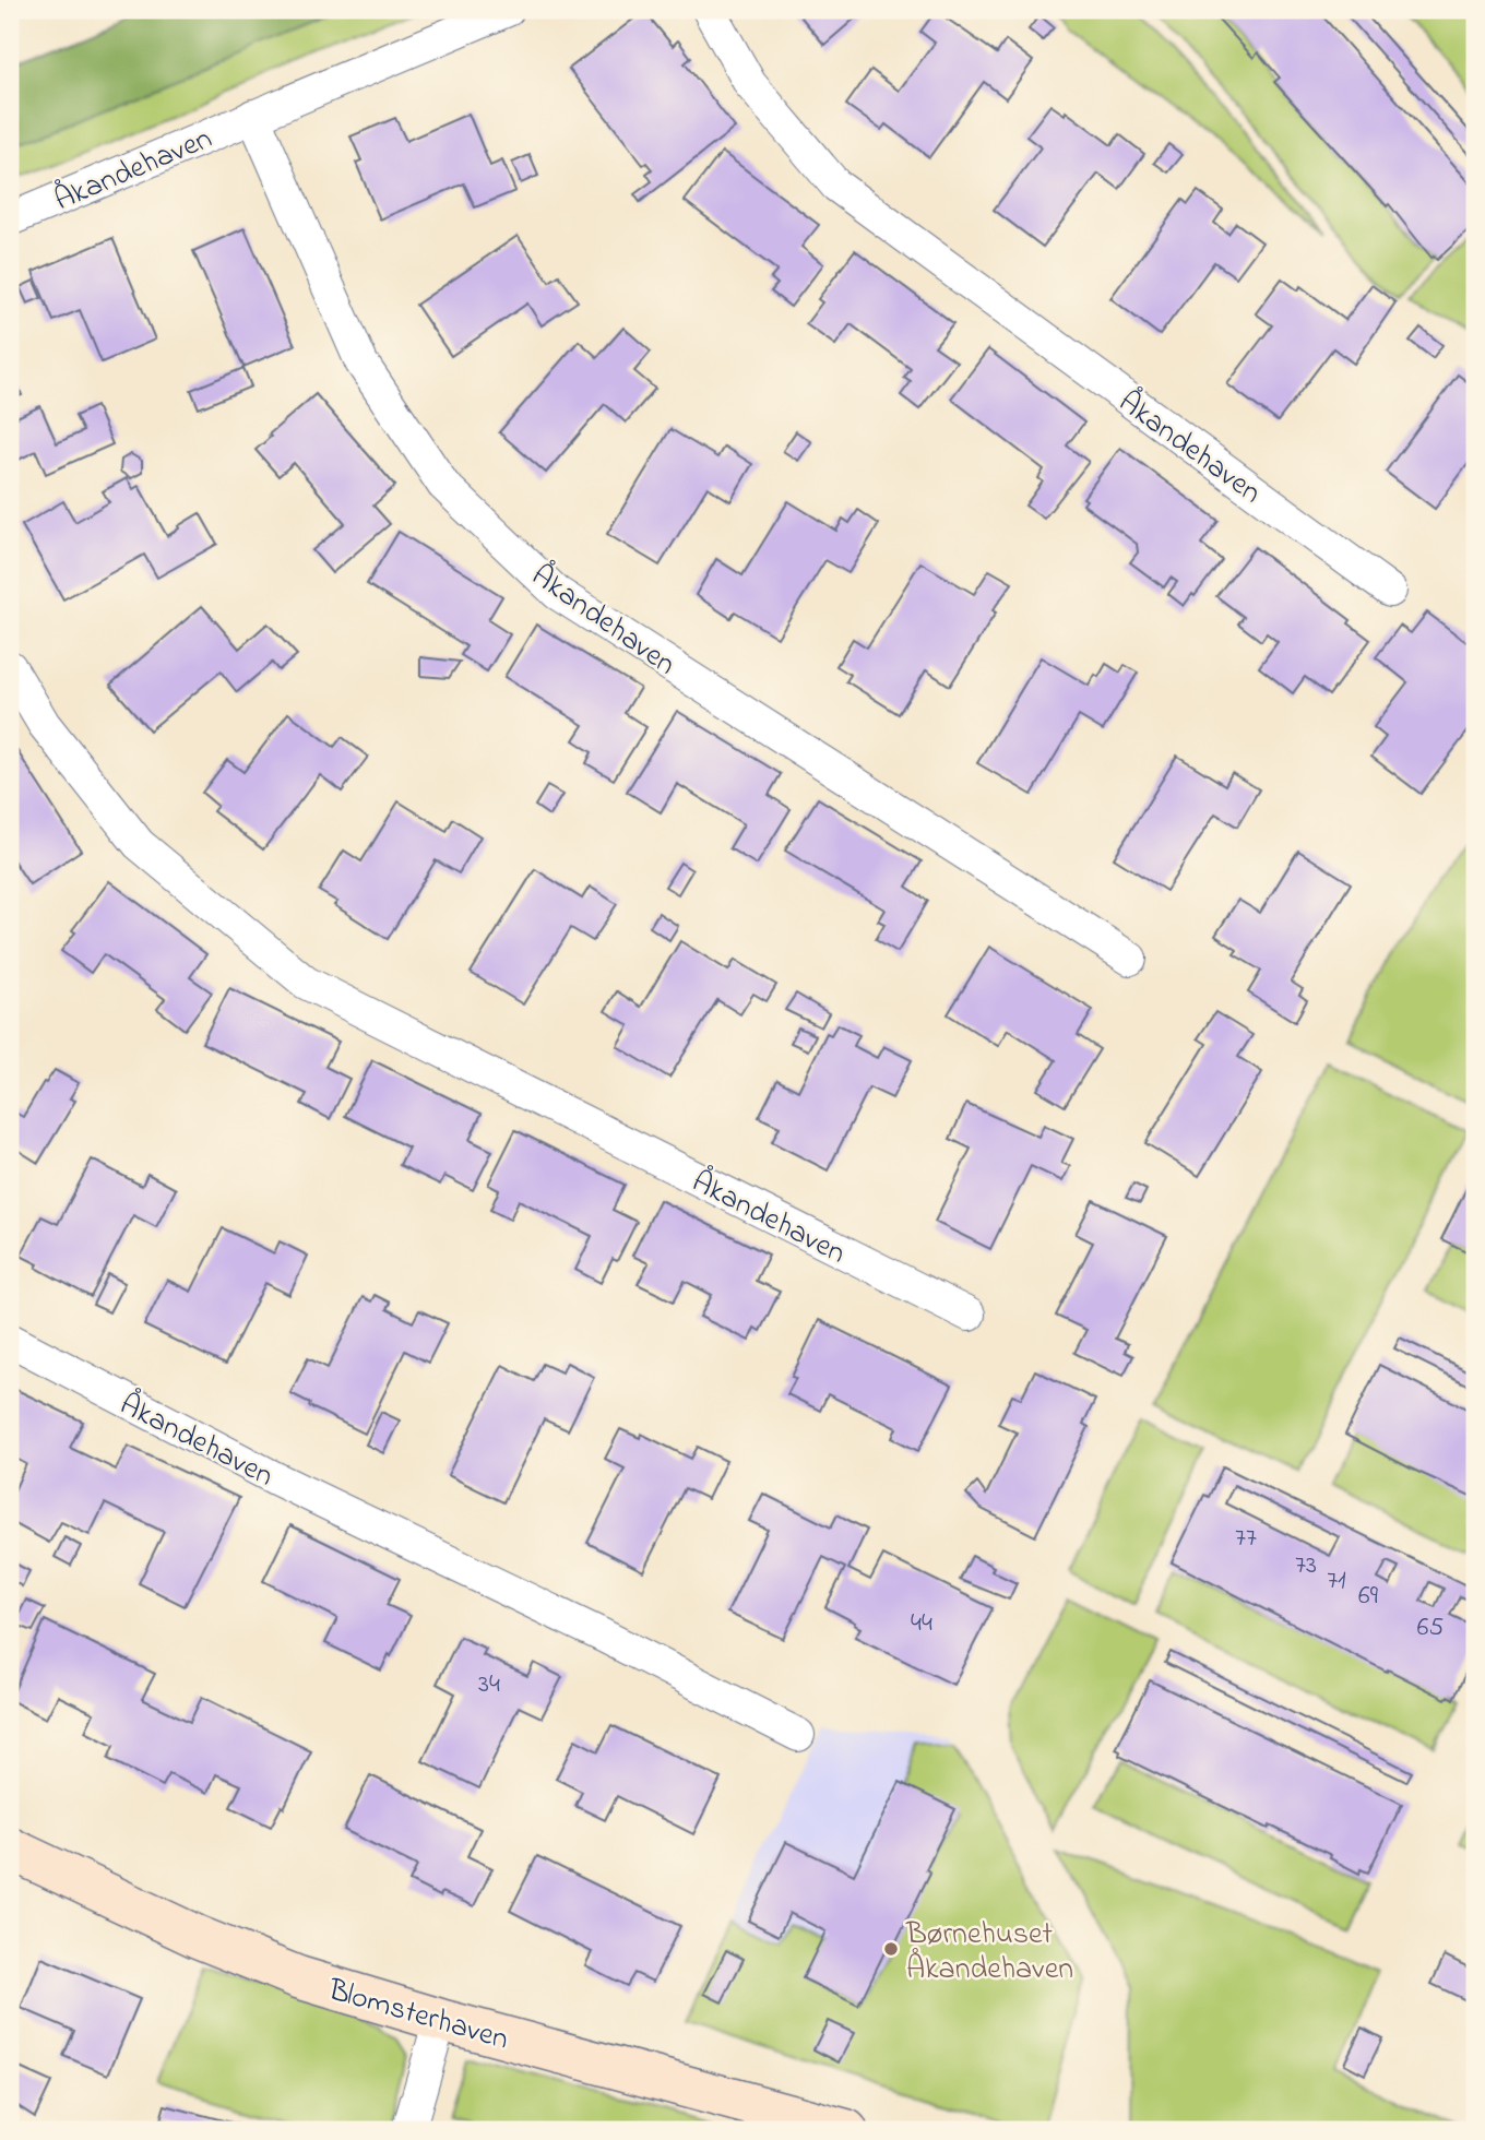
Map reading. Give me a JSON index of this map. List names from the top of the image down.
{
  "streets": {
    "street": ["Åkandehaven", "Blomsterhaven"]
  },
  "places": ["Børnehuset Åkandehaven"],
  "house_numbers": [
    "77",
    "73",
    "71",
    "69",
    "44",
    "65",
    "34"
  ]
}
